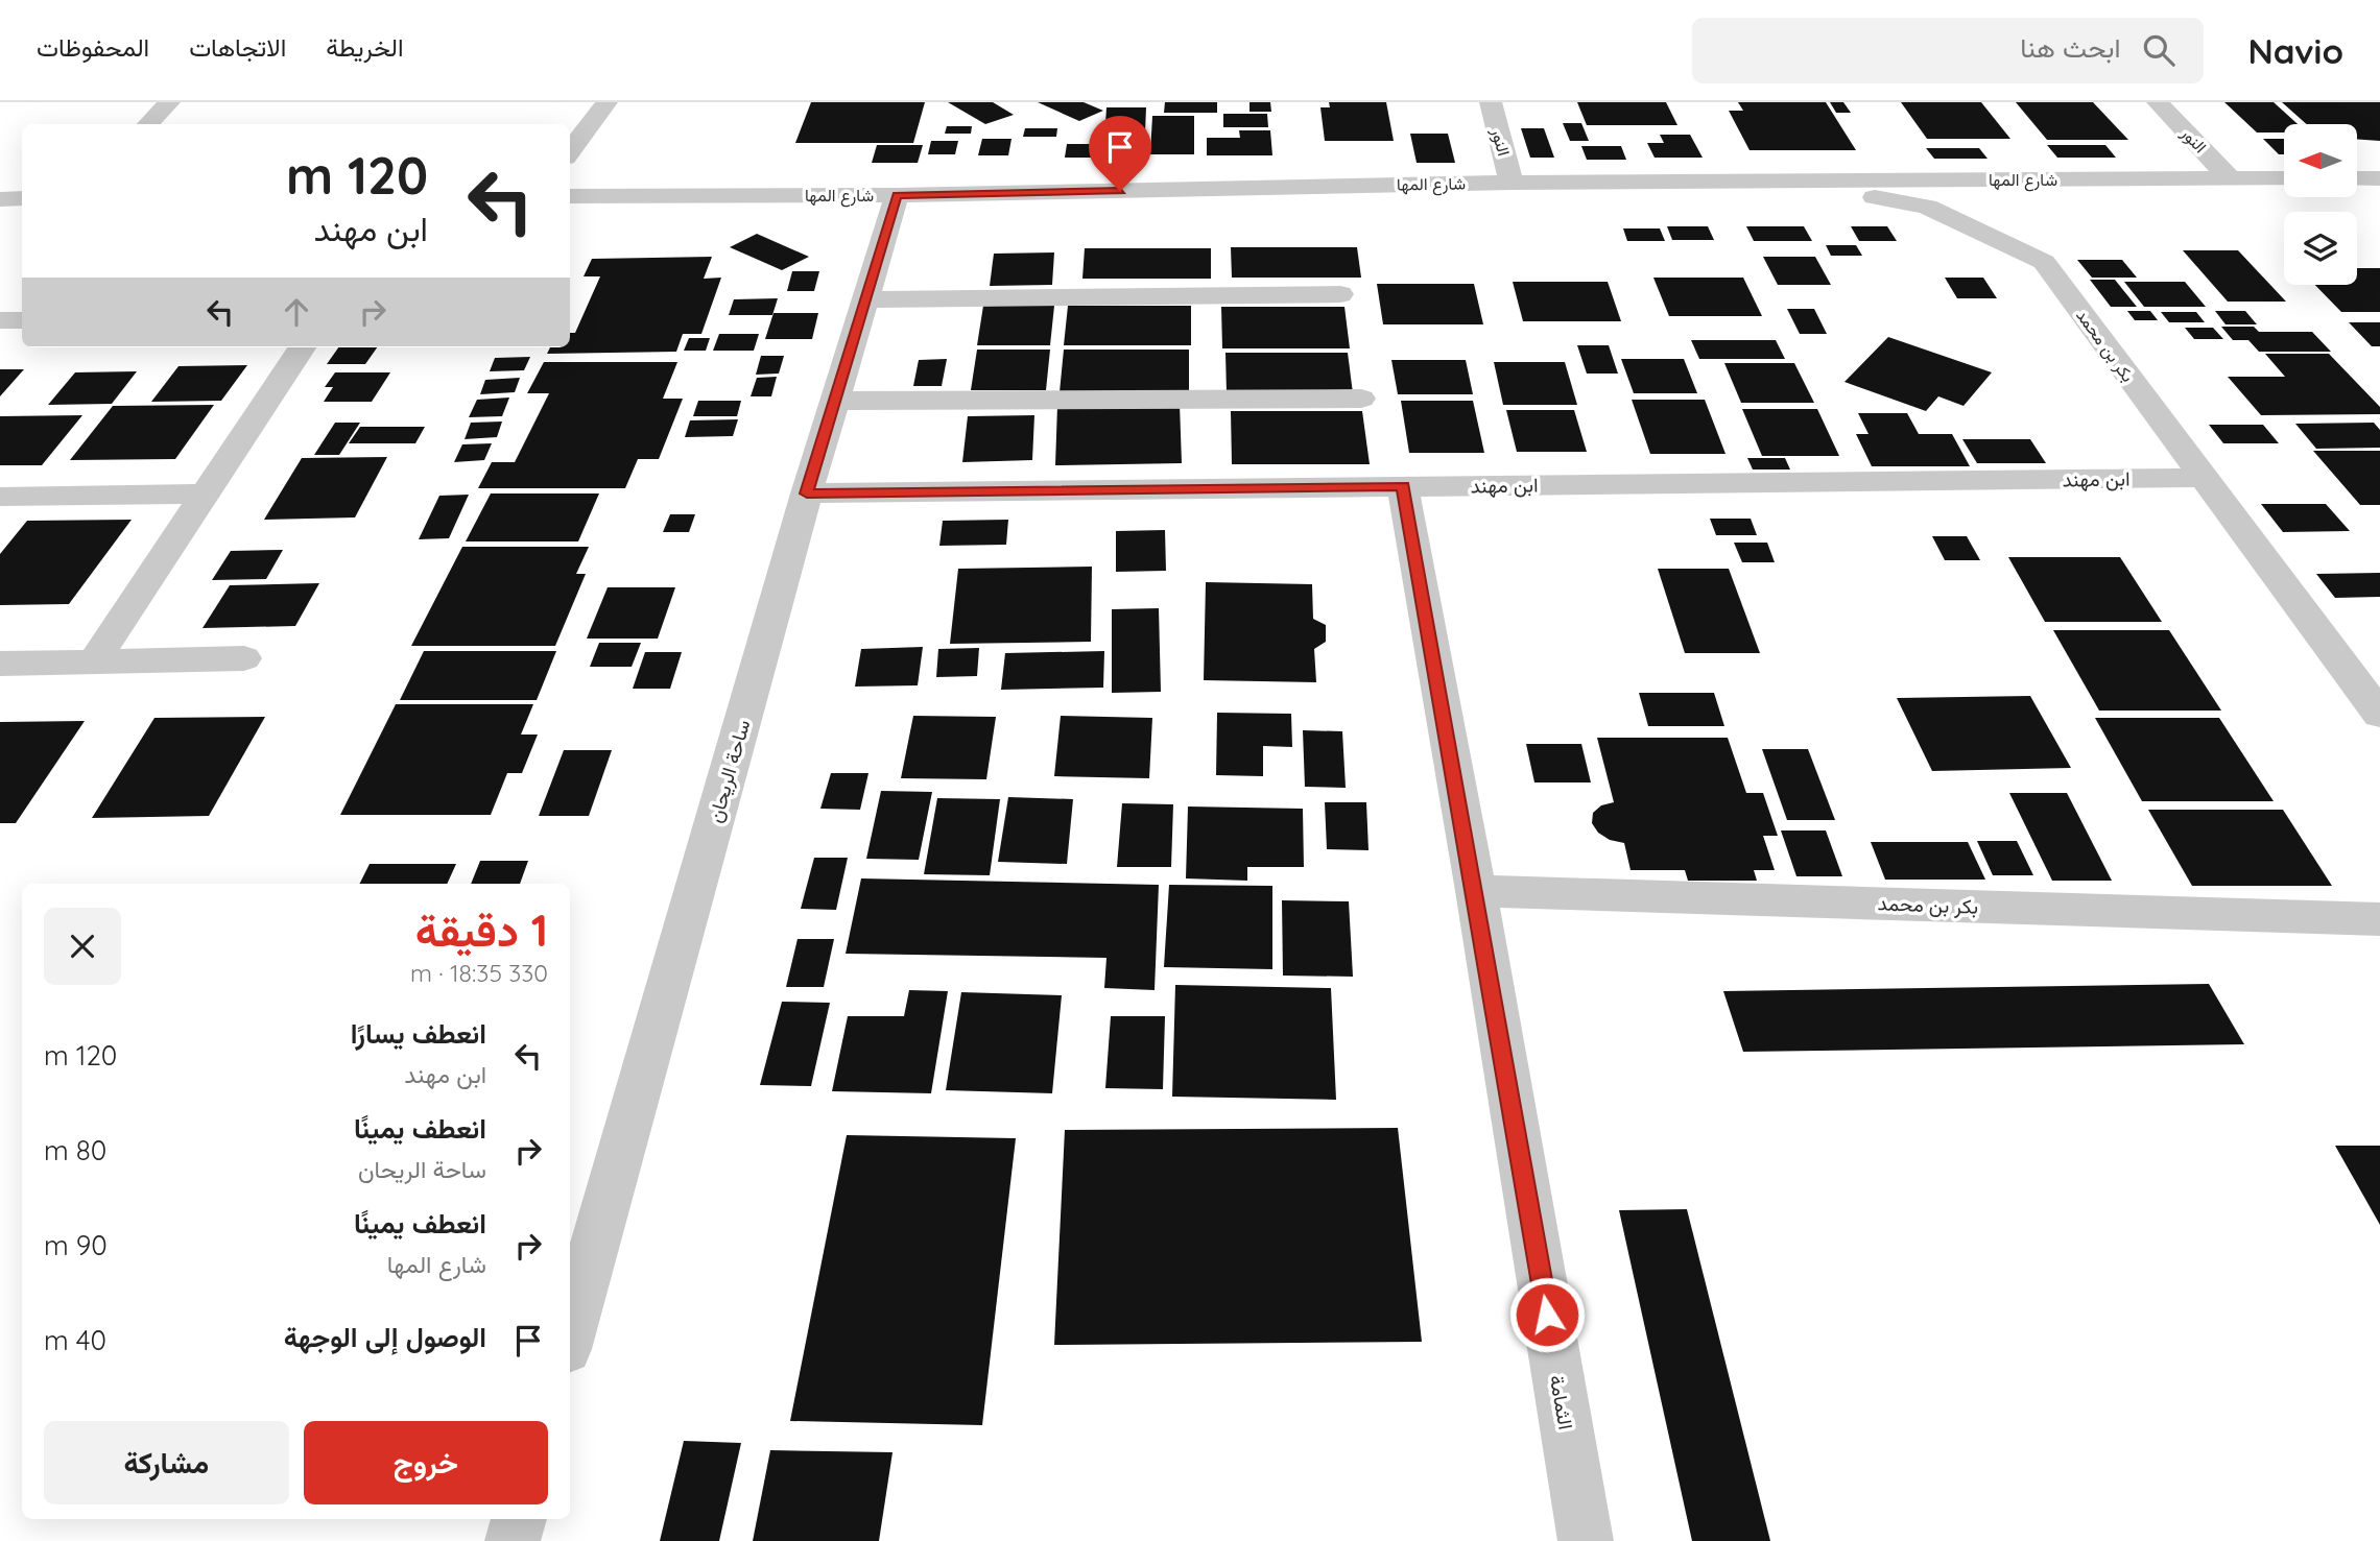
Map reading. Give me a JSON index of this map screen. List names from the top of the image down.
{
  "streets": {
    "street": [
      "النور",
      "شارع المها",
      "بكر بن محمد",
      "ابن مهند",
      "ساحة الريحان",
      "الثمامة"
    ]
  },
  "crossings": [
    ["النور", "شارع المها"],
    ["شارع المها", "بكر بن محمد"],
    ["شارع المها", "ساحة الريحان"],
    ["بكر بن محمد", "ابن مهند"],
    ["بكر بن محمد", "الثمامة"],
    ["ابن مهند", "ساحة الريحان"],
    ["ابن مهند", "الثمامة"]
  ],
  "north": "left",
  "page": {
    "header": "Navio",
    "search": "ابحث هنا",
    "nav": ["الخريطة", "الاتجاهات", "المحفوظات"],
    "turn": ["120 m", "ابن مهند"],
    "heading": ["1 دقيقة", "330 m · 18:35"],
    "list": [
      {
        "name": "انعطف يسارًا",
        "note": "ابن مهند",
        "value": "120 m"
      },
      {
        "name": "انعطف يمينًا",
        "note": "ساحة الريحان",
        "value": "80 m"
      },
      {
        "name": "انعطف يمينًا",
        "note": "شارع المها",
        "value": "90 m"
      },
      {
        "name": "الوصول إلى الوجهة",
        "value": "40 m"
      }
    ],
    "buttons": ["خروج", "مشاركة"]
  }
}
